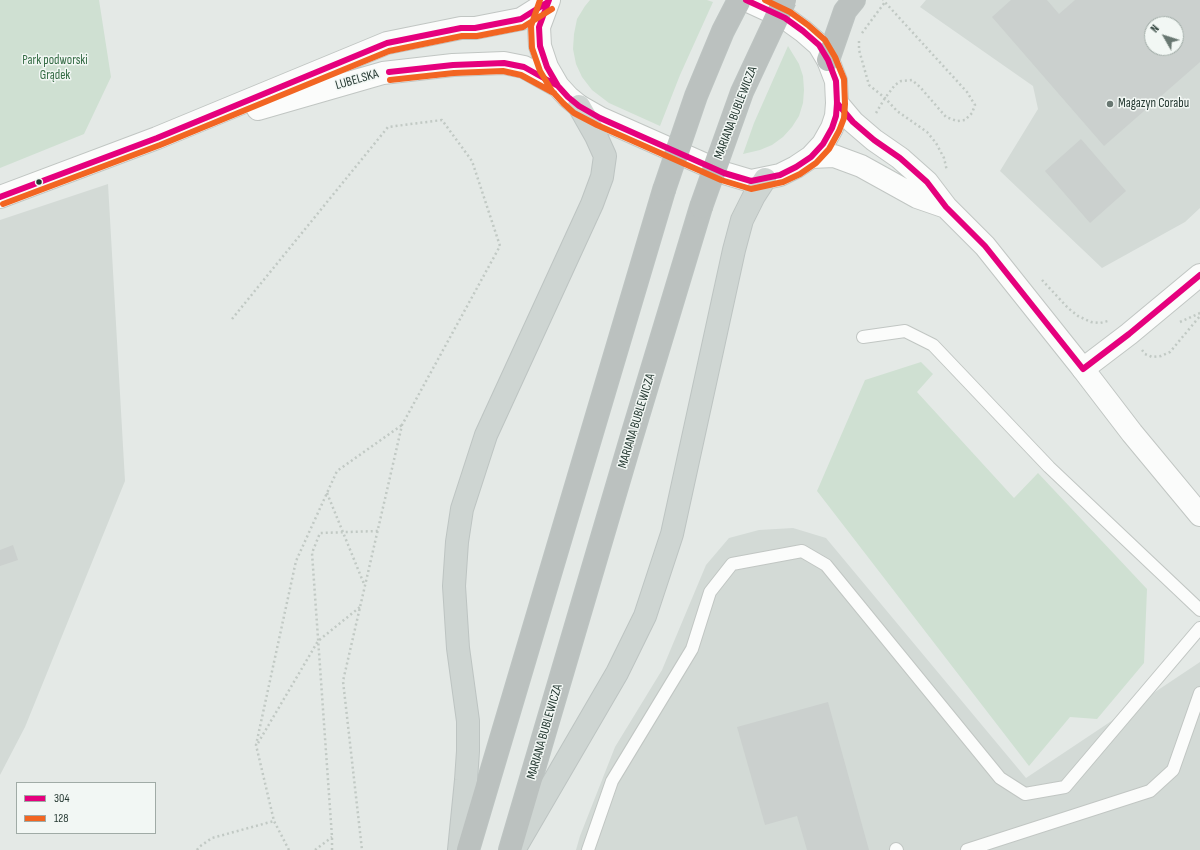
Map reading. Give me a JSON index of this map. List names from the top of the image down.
{
  "streets": {
    "highway": ["MARIANA BUBLEWICZA"],
    "street": ["LUBELSKA"]
  },
  "parks": ["Park podworski Grądek"],
  "places": ["Magazyn Corabu"],
  "lines": ["transit line 304", "transit line 128"],
  "legend": ["304", "128"],
  "north": "top left"
}
